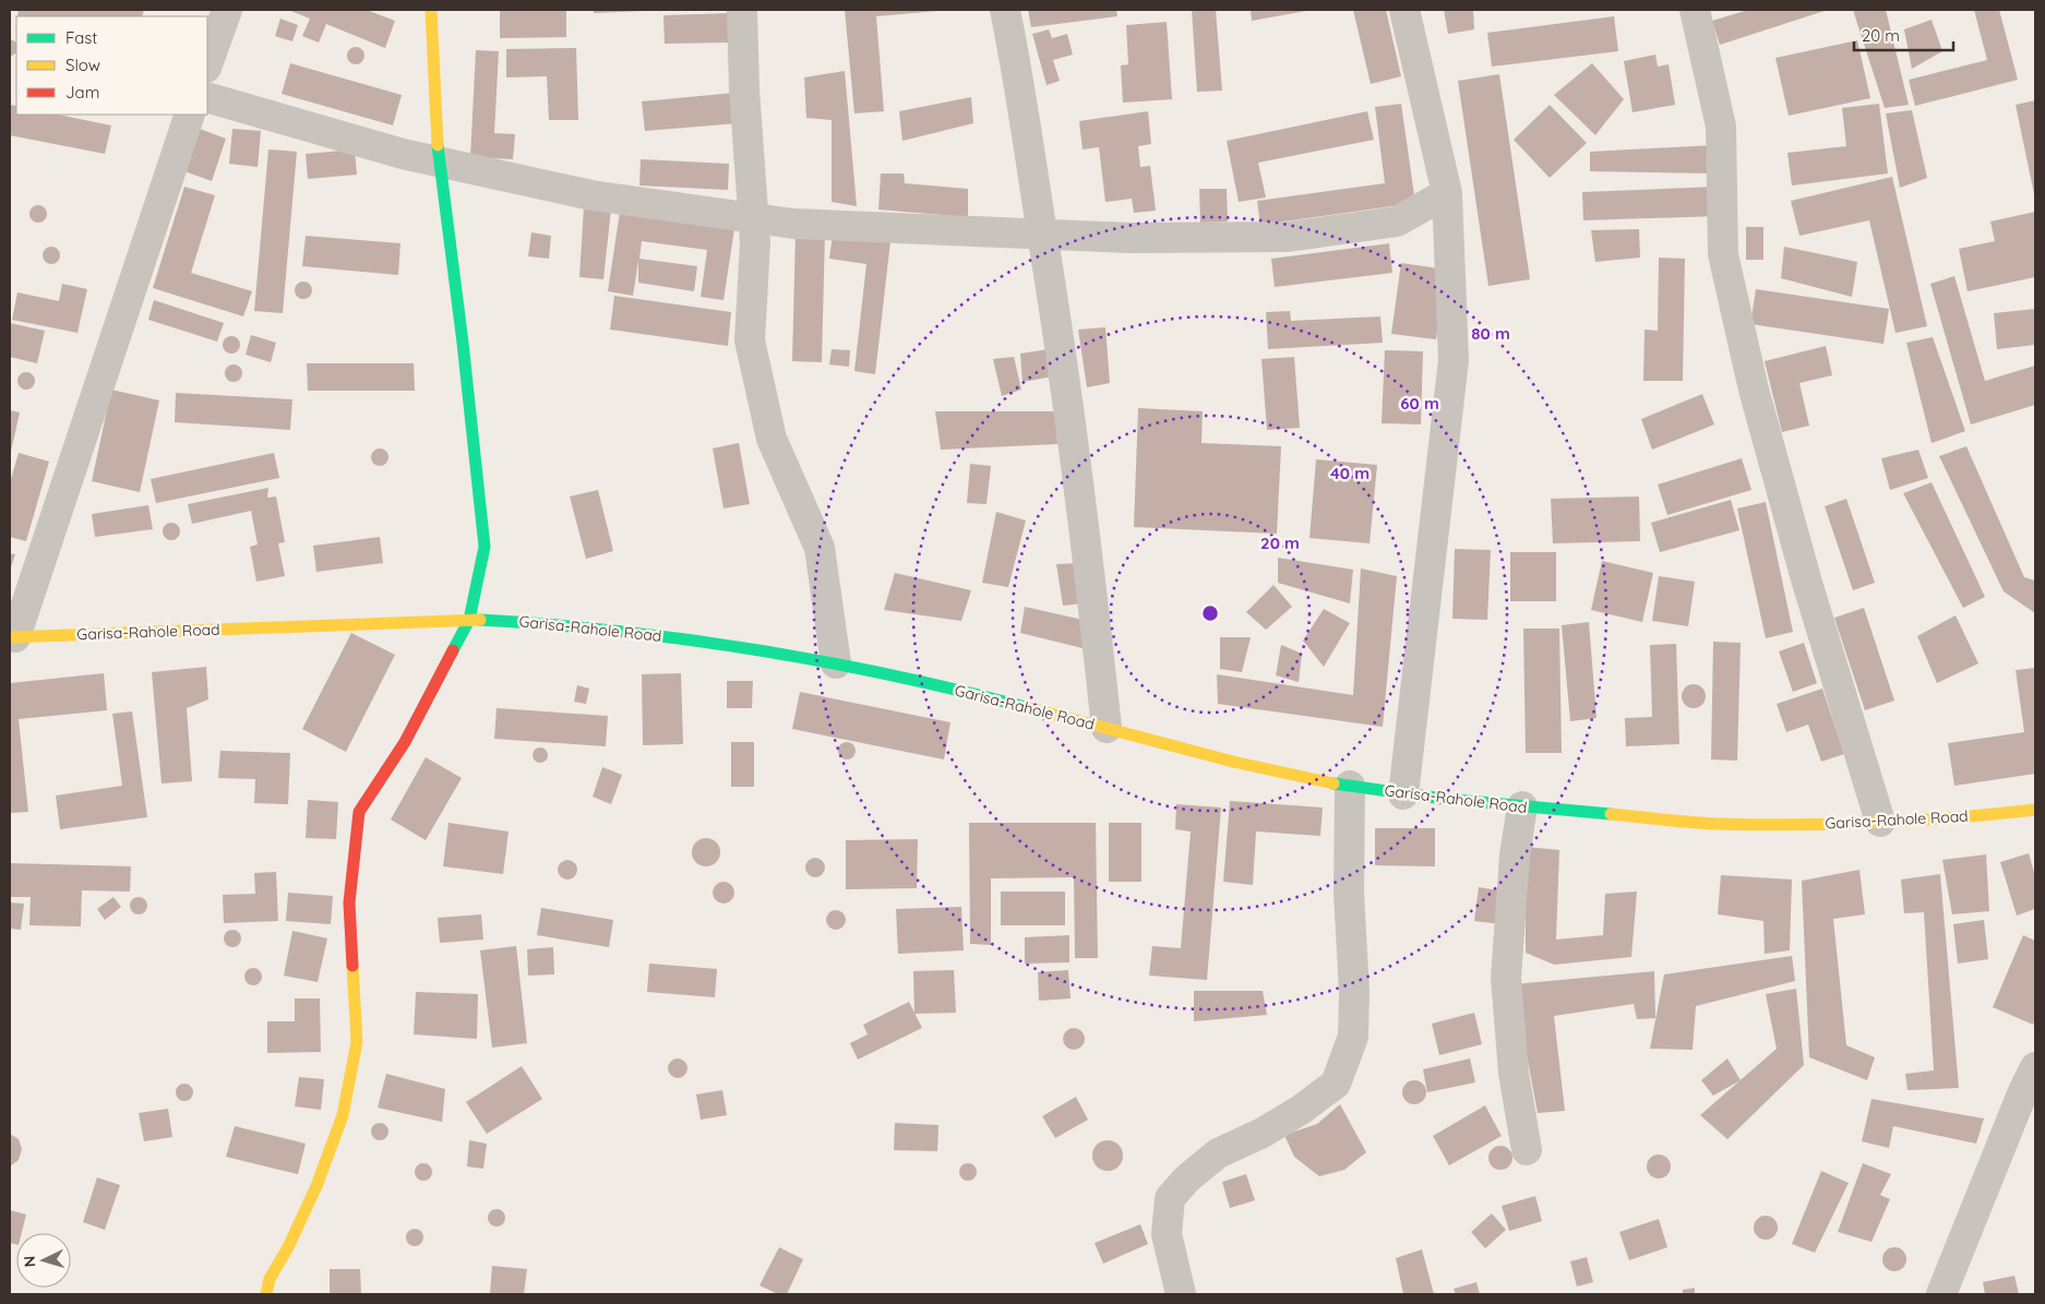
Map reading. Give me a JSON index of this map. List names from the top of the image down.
{
  "streets": {
    "street": ["Garisa-Rahole Road"]
  },
  "legend": ["Fast", "Slow", "Jam"],
  "scale_bar": "20 m",
  "north": "left",
  "rings": [
    "80 m",
    "60 m",
    "40 m",
    "20 m"
  ]
}
